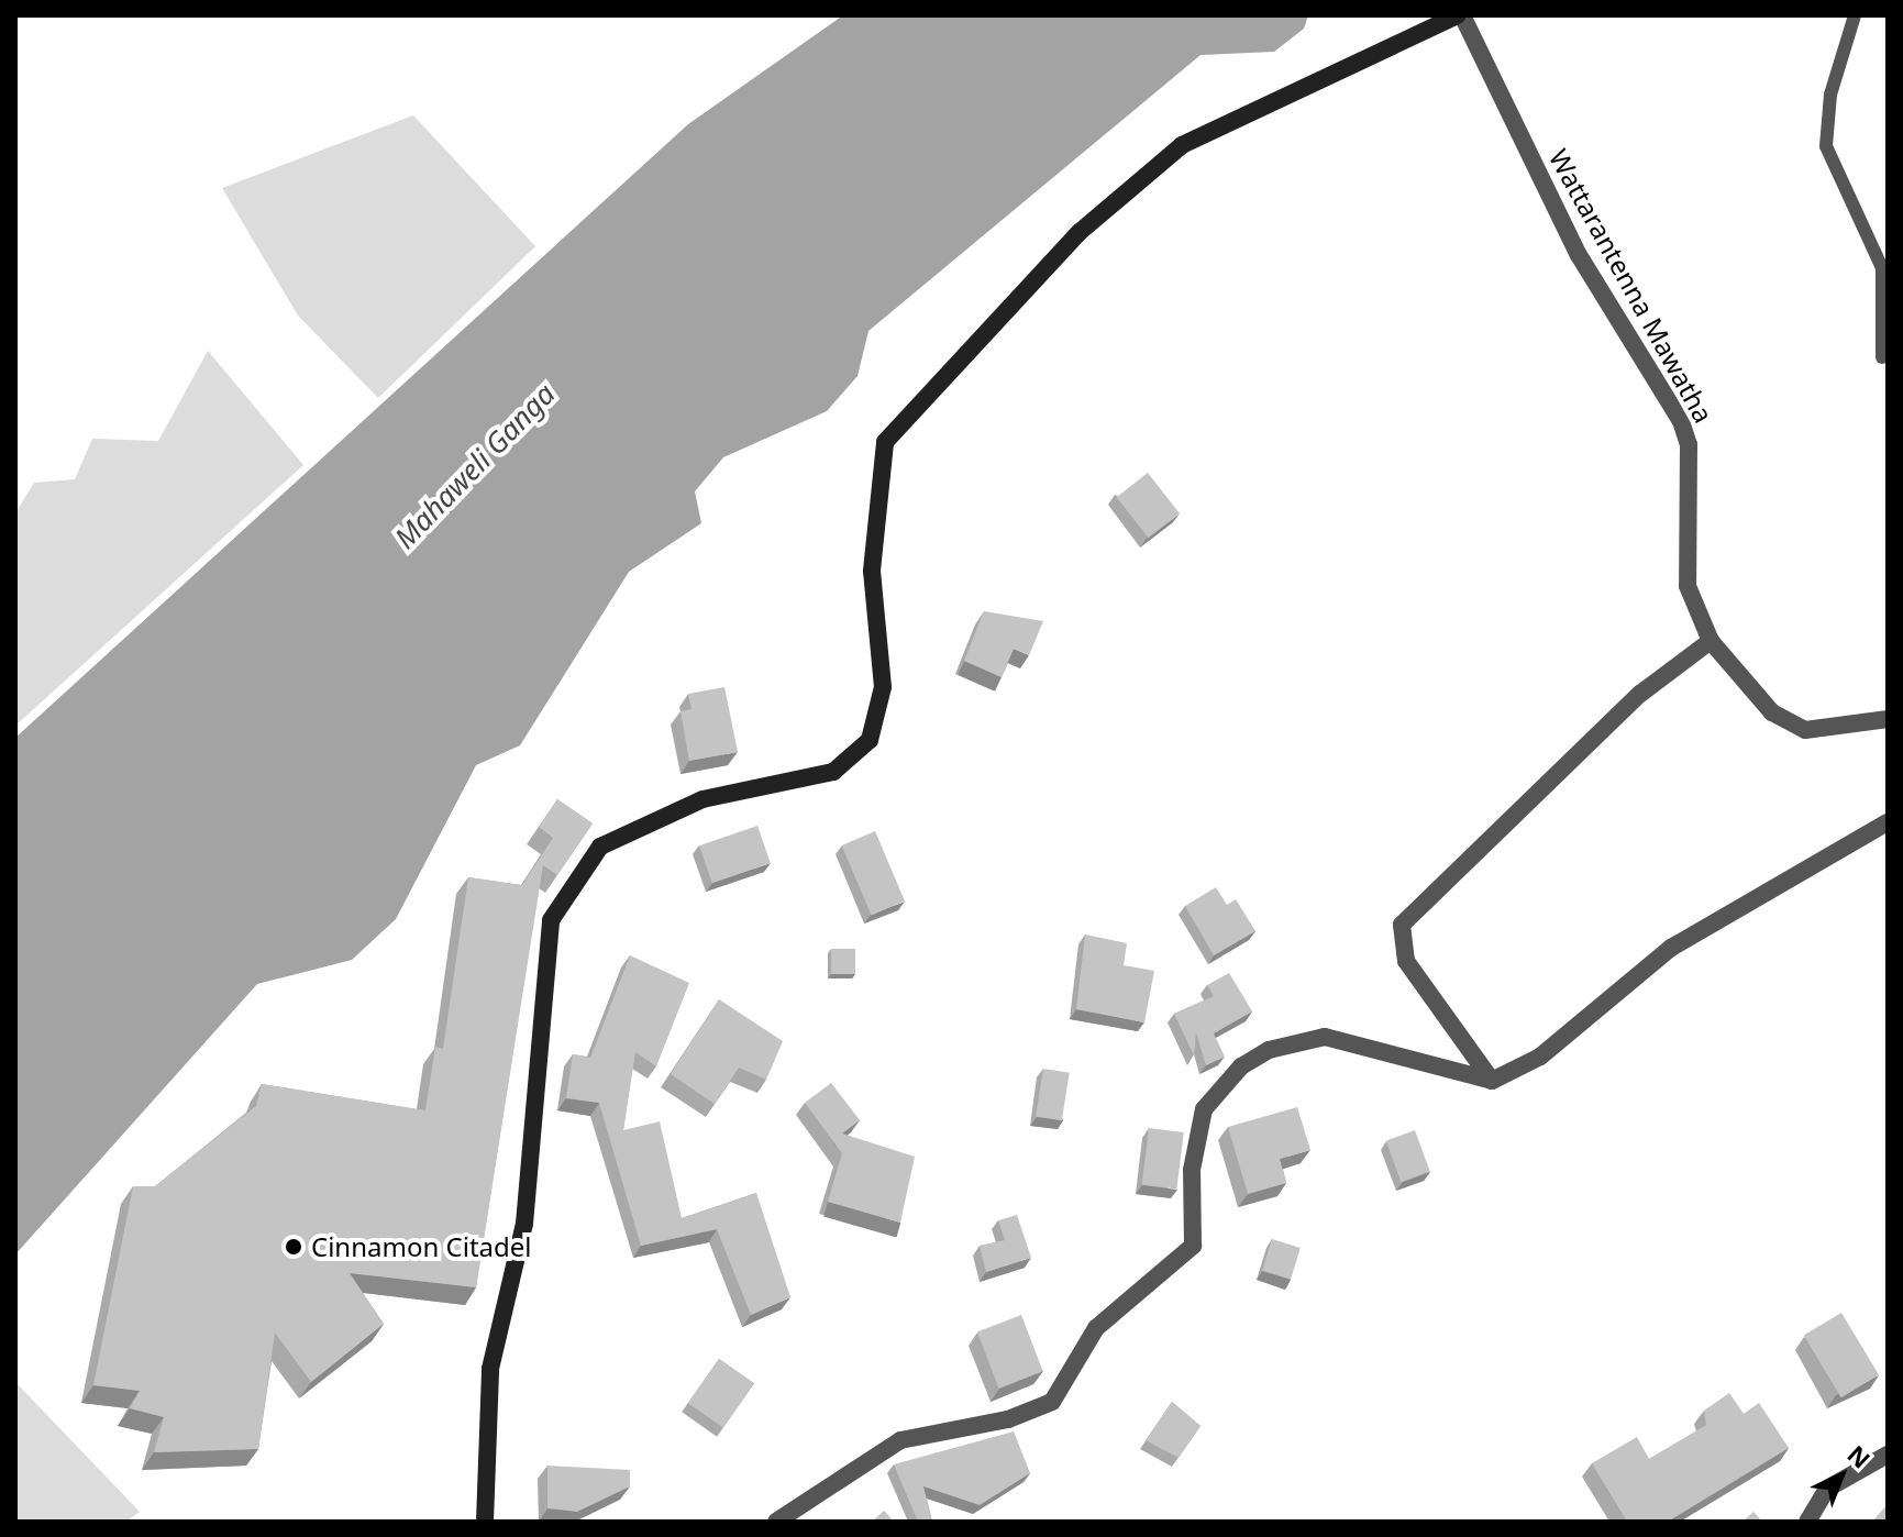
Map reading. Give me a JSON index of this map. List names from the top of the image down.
{
  "streets": {
    "street": ["Wattarantenna Mawatha"]
  },
  "water": ["Mahaweli Ganga"],
  "places": ["Cinnamon Citadel"],
  "north": "top right"
}
